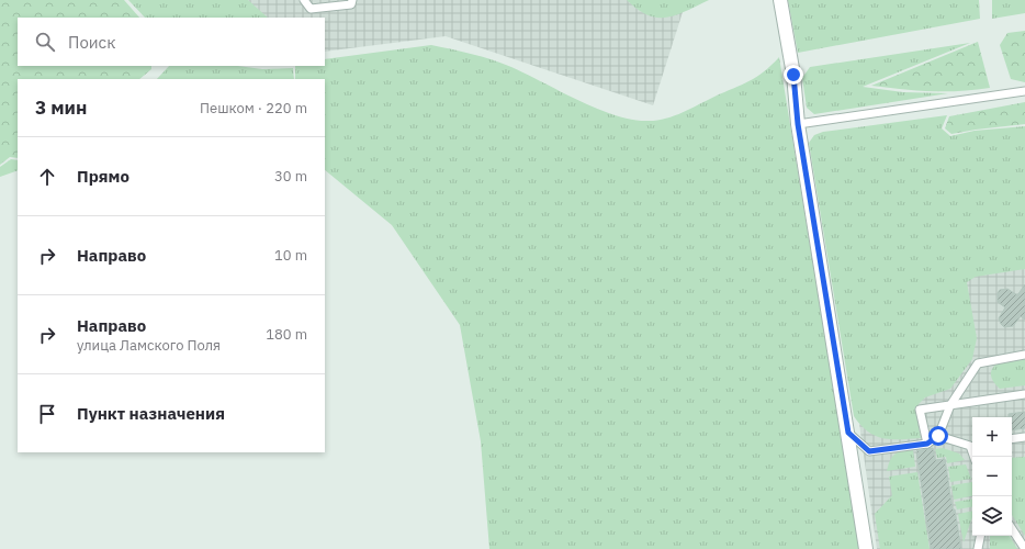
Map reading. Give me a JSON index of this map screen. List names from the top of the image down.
{
  "page": {
    "search": "Поиск",
    "heading": ["3 мин", "Пешком · 220 m"],
    "list": [
      ["Прямо", "30 m"],
      ["Направо", "10 m"],
      ["Направо", "улица Ламского Поля", "180 m"],
      "Пункт назначения"
    ],
    "map_buttons": ["+", "−"]
  }
}
